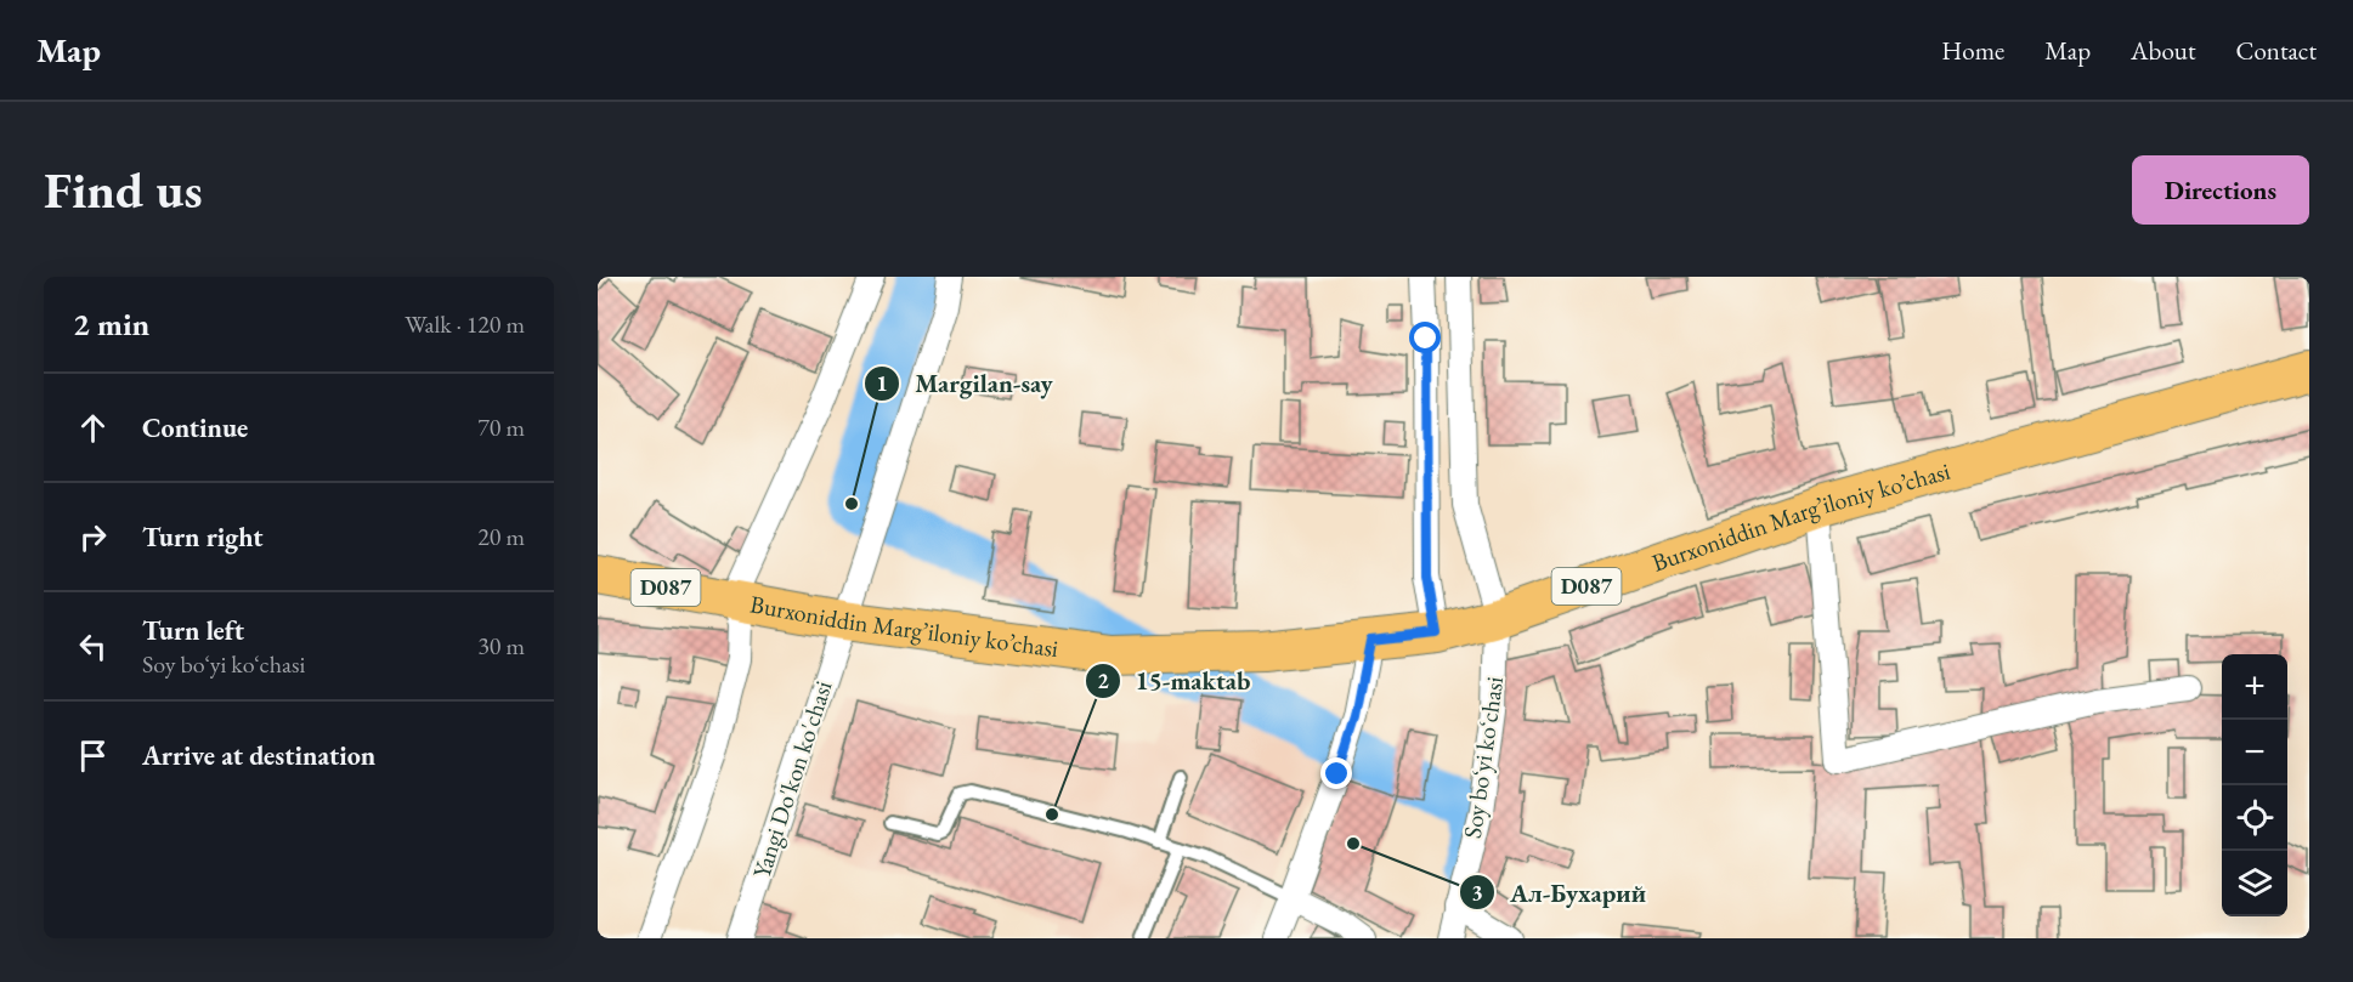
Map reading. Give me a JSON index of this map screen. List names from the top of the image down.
{
  "streets": {
    "main road": ["Burxoniddin Marg’iloniy ko’chasi", "D087"],
    "street": ["Soy boʻyi koʻchasi", "Yangi Do'kon ko'chasi"]
  },
  "crossings": [
    ["Burxoniddin Marg’iloniy ko’chasi", "Soy boʻyi koʻchasi"],
    ["Burxoniddin Marg’iloniy ko’chasi", "Yangi Do'kon ko'chasi"]
  ],
  "places": ["Margilan-say", "15-maktab", "Ал-Бухарий"],
  "page": {
    "header": "Map",
    "nav": [
      "Home",
      "Map",
      "About",
      "Contact"
    ],
    "buttons": "Directions",
    "title": "Find us",
    "heading": ["2 min", "Walk · 120 m"],
    "list": [
      ["Continue", "70 m"],
      ["Turn right", "20 m"],
      ["Turn left", "Soy boʻyi koʻchasi", "30 m"],
      "Arrive at destination"
    ],
    "map_buttons": ["+", "−"]
  }
}
